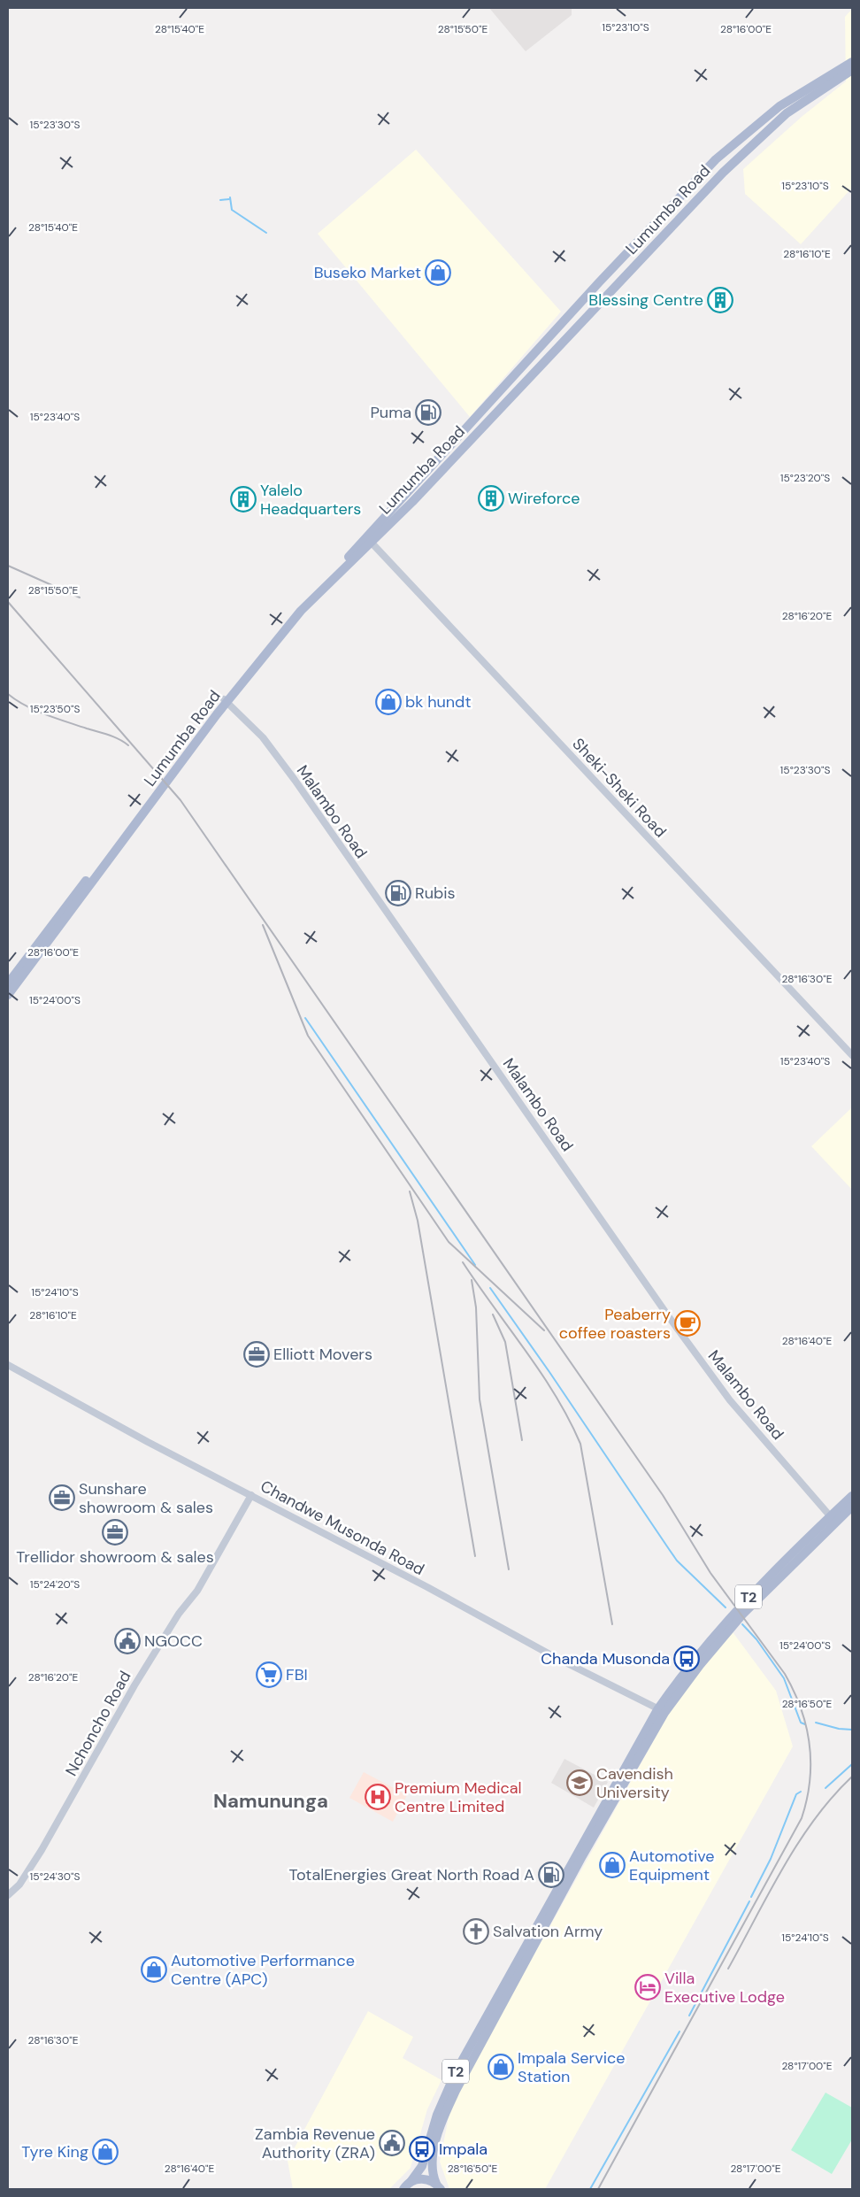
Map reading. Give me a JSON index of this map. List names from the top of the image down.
{
  "streets": {
    "main road": ["Lumumba Road", "T2"],
    "street": [
      "Sheki-Sheki Road",
      "Malambo Road",
      "Chandwe Musonda Road",
      "Nchoncho Road"
    ]
  },
  "crossings": [
    ["Lumumba Road", "Sheki-Sheki Road"],
    ["Lumumba Road", "Malambo Road"],
    ["Malambo Road", "T2"],
    ["Chandwe Musonda Road", "T2"],
    ["Chandwe Musonda Road", "Nchoncho Road"]
  ],
  "districts": ["Namununga"],
  "places": {
    "shop": [
      "Buseko Market",
      "bk hundt",
      "Automotive Equipment",
      "Automotive Performance Centre (APC)",
      "Impala Service Station",
      "Tyre King"
    ],
    "building": ["Blessing Centre", "Wireforce", "Yalelo Headquarters"],
    "fuel station": ["Puma", "Rubis", "TotalEnergies Great North Road A"],
    "cafe": ["Peaberry coffee roasters"],
    "office": ["Elliott Movers", "Sunshare showroom & sales", "Trellidor showroom & sales"],
    "public building": ["NGOCC", "Zambia Revenue Authority (ZRA)"],
    "bus stop": ["Chanda Musonda", "Impala"],
    "supermarket": ["FBI"],
    "school or university": ["Cavendish University"],
    "hospital": ["Premium Medical Centre Limited"],
    "church": ["Salvation Army"],
    "hotel": ["Villa Executive Lodge"]
  },
  "coordinates": [
    "15°23'10\"S",
    "28°15'40\"E",
    "28°15'50\"E",
    "28°16'00\"E",
    "15°23'30\"S",
    "28°16'10\"E",
    "15°23'40\"S",
    "15°23'20\"S",
    "28°16'20\"E",
    "15°23'50\"S",
    "28°16'30\"E",
    "15°24'00\"S",
    "15°24'10\"S",
    "28°16'40\"E",
    "15°24'20\"S",
    "28°16'50\"E",
    "15°24'30\"S",
    "28°17'00\"E"
  ]
}
